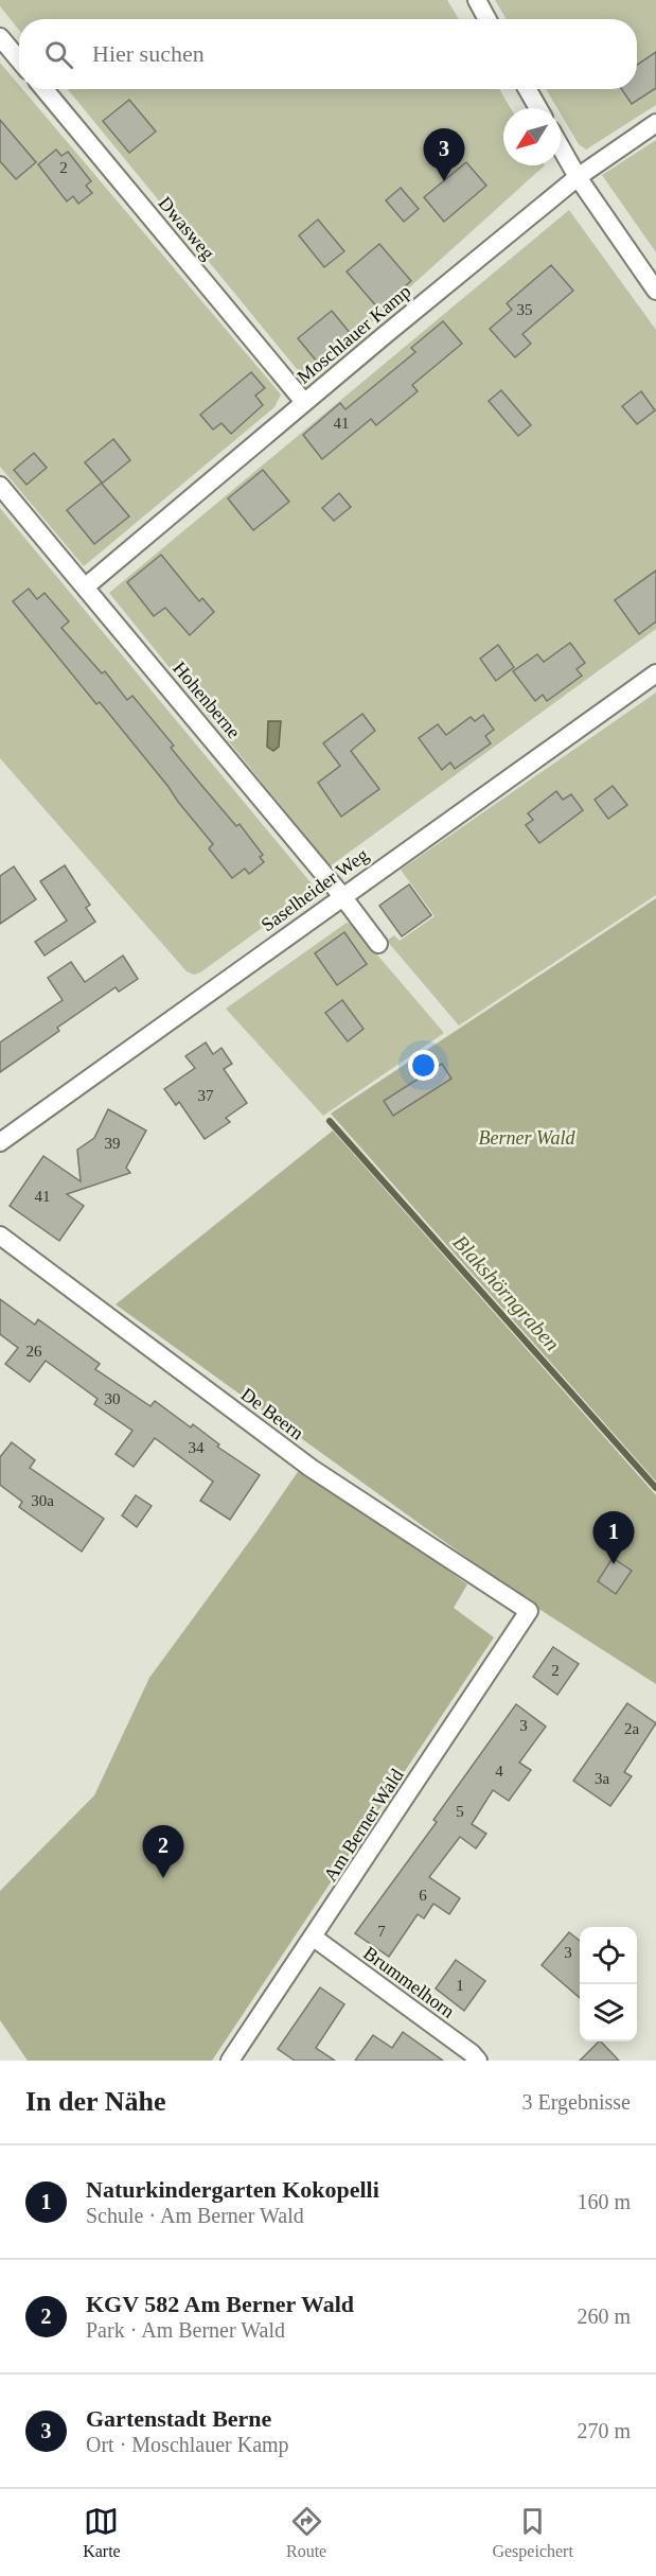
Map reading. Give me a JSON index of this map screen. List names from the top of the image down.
{
  "streets": {
    "street": [
      "Dwasweg",
      "Moschlauer Kamp",
      "Hohenberne",
      "Saselheider Weg",
      "De Beern",
      "Am Berner Wald",
      "Brummelhorn"
    ]
  },
  "crossings": [
    ["Dwasweg", "Moschlauer Kamp"],
    ["Moschlauer Kamp", "Hohenberne"],
    ["Hohenberne", "Saselheider Weg"],
    ["De Beern", "Am Berner Wald"],
    ["Am Berner Wald", "Brummelhorn"]
  ],
  "water": ["Blakshörngraben"],
  "parks": ["Berner Wald"],
  "house_numbers": [
    "2",
    "35",
    "41",
    "37",
    "39",
    "41",
    "26",
    "30",
    "34",
    "30a",
    "2",
    "3",
    "2a",
    "4",
    "3a",
    "5",
    "6",
    "7",
    "3",
    "1"
  ],
  "north": "bottom left",
  "page": {
    "search": "Hier suchen",
    "pins": ["3", "1", "2"],
    "heading": ["In der Nähe", "3 Ergebnisse"],
    "list": [
      {
        "mark": "1",
        "name": "Naturkindergarten Kokopelli",
        "note": "Schule · Am Berner Wald",
        "value": "160 m"
      },
      {
        "mark": "2",
        "name": "KGV 582 Am Berner Wald",
        "note": "Park · Am Berner Wald",
        "value": "260 m"
      },
      {
        "mark": "3",
        "name": "Gartenstadt Berne",
        "note": "Ort · Moschlauer Kamp",
        "value": "270 m"
      }
    ],
    "nav": ["Karte", "Route", "Gespeichert"]
  }
}
